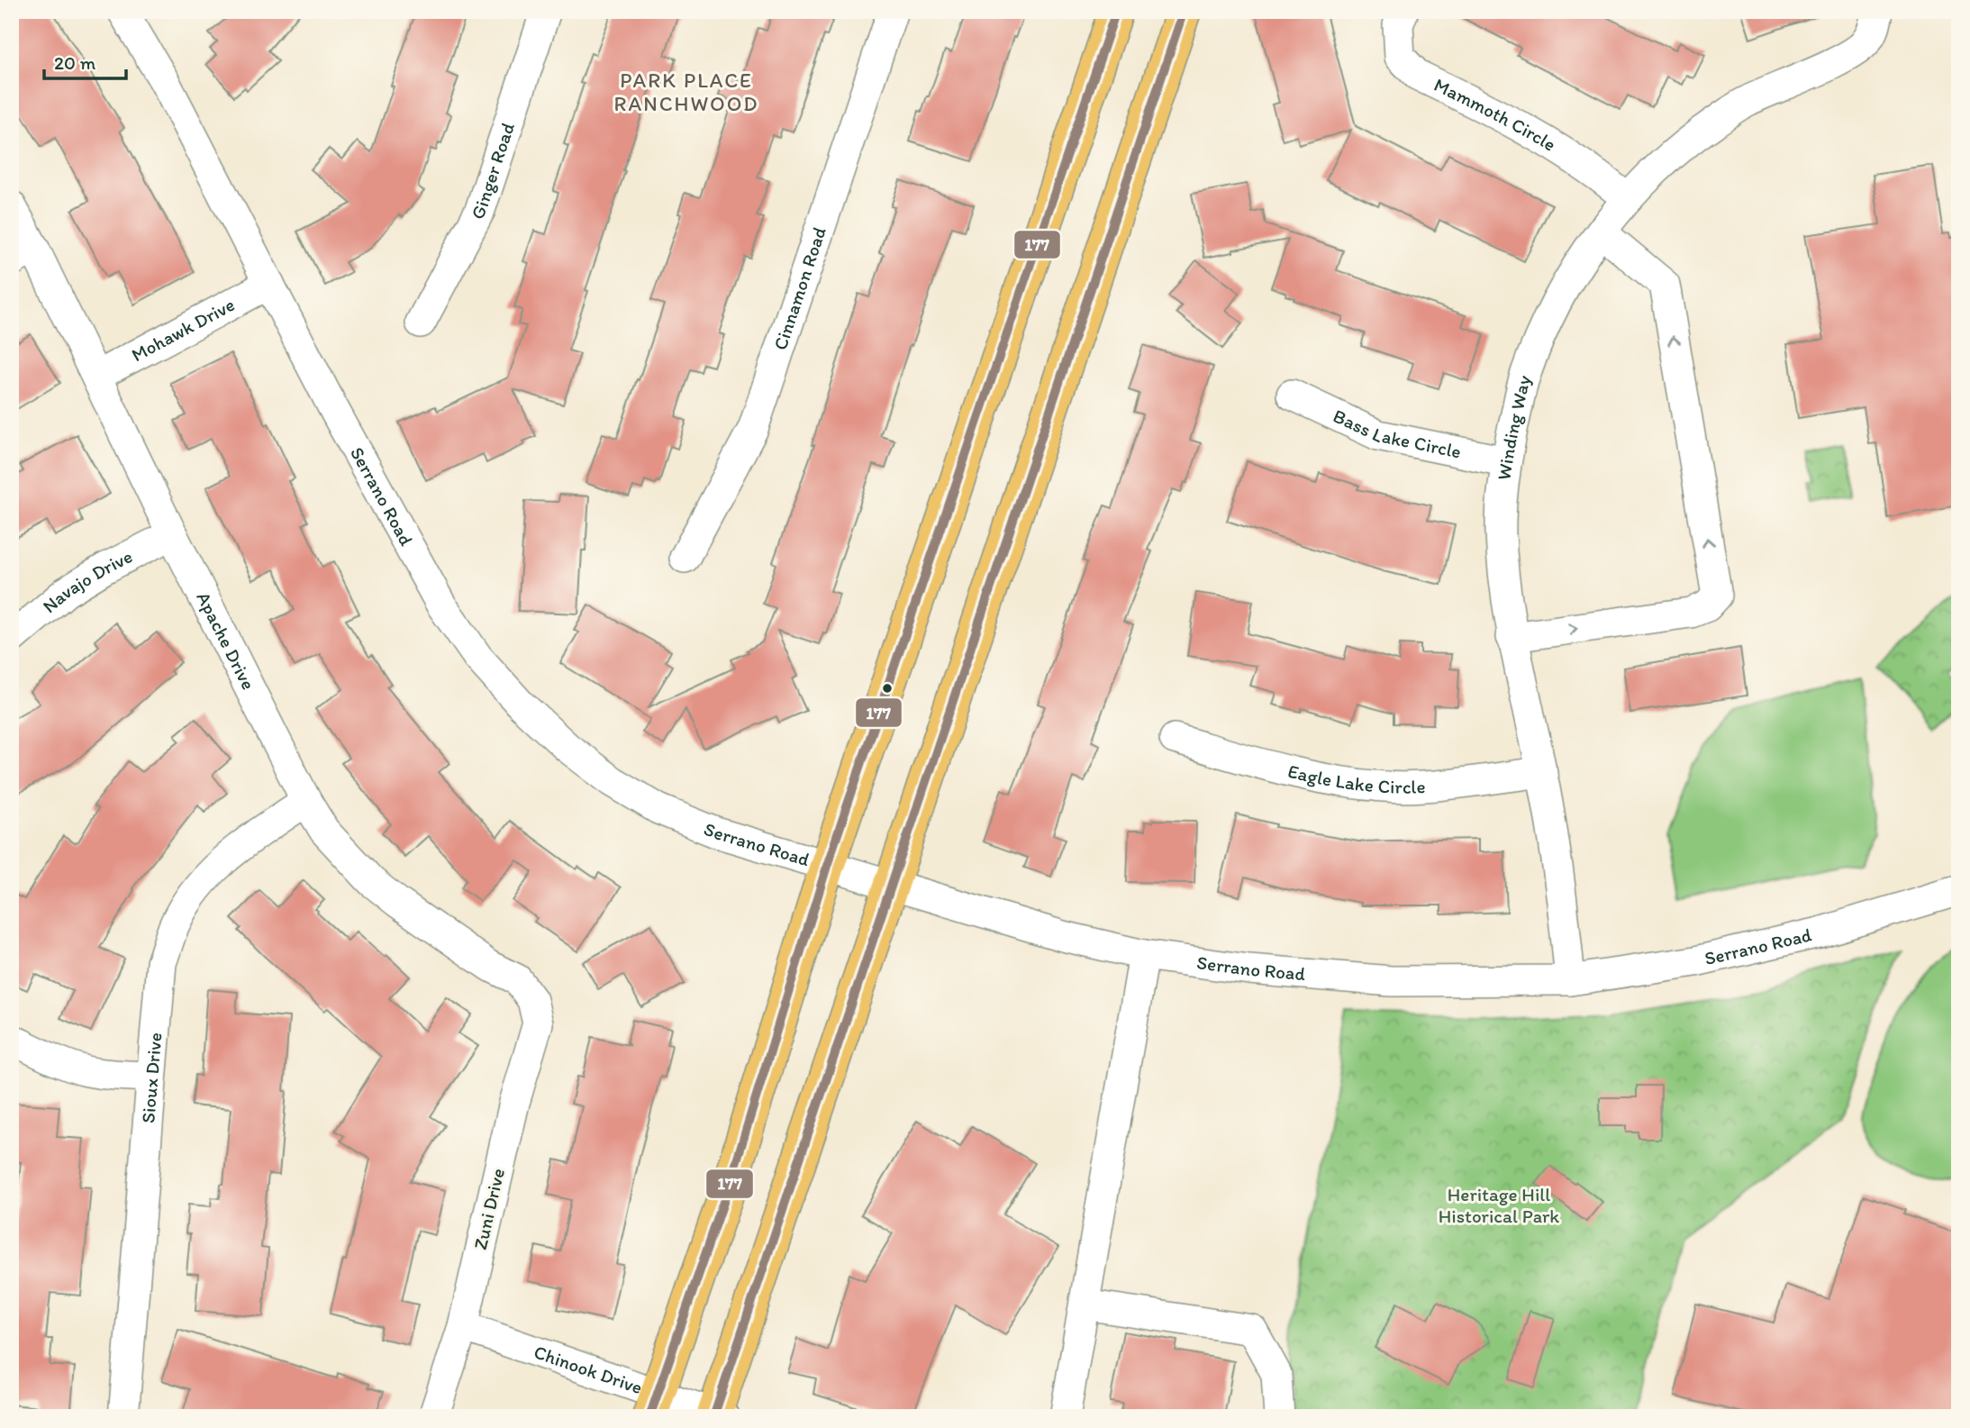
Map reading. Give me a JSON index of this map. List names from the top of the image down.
{
  "streets": {
    "street": [
      "Mammoth Circle",
      "Ginger Road",
      "Cinnamon Road",
      "Mohawk Drive",
      "Winding Way",
      "Bass Lake Circle",
      "Serrano Road",
      "Navajo Drive",
      "Apache Drive",
      "Eagle Lake Circle",
      "Sioux Drive",
      "Zuni Drive",
      "Chinook Drive"
    ]
  },
  "crossings": [
    ["Mammoth Circle", "Winding Way"],
    ["Mohawk Drive", "Serrano Road"],
    ["Mohawk Drive", "Apache Drive"],
    ["Winding Way", "Bass Lake Circle"],
    ["Winding Way", "Serrano Road"],
    ["Winding Way", "Eagle Lake Circle"],
    ["Navajo Drive", "Apache Drive"],
    ["Apache Drive", "Sioux Drive"],
    ["Apache Drive", "Zuni Drive"],
    ["Zuni Drive", "Chinook Drive"]
  ],
  "districts": ["PARK PLACE RANCHWOOD"],
  "parks": ["Heritage Hill Historical Park"],
  "lines": ["transit line 177"],
  "scale_bar": "20 m"
}
